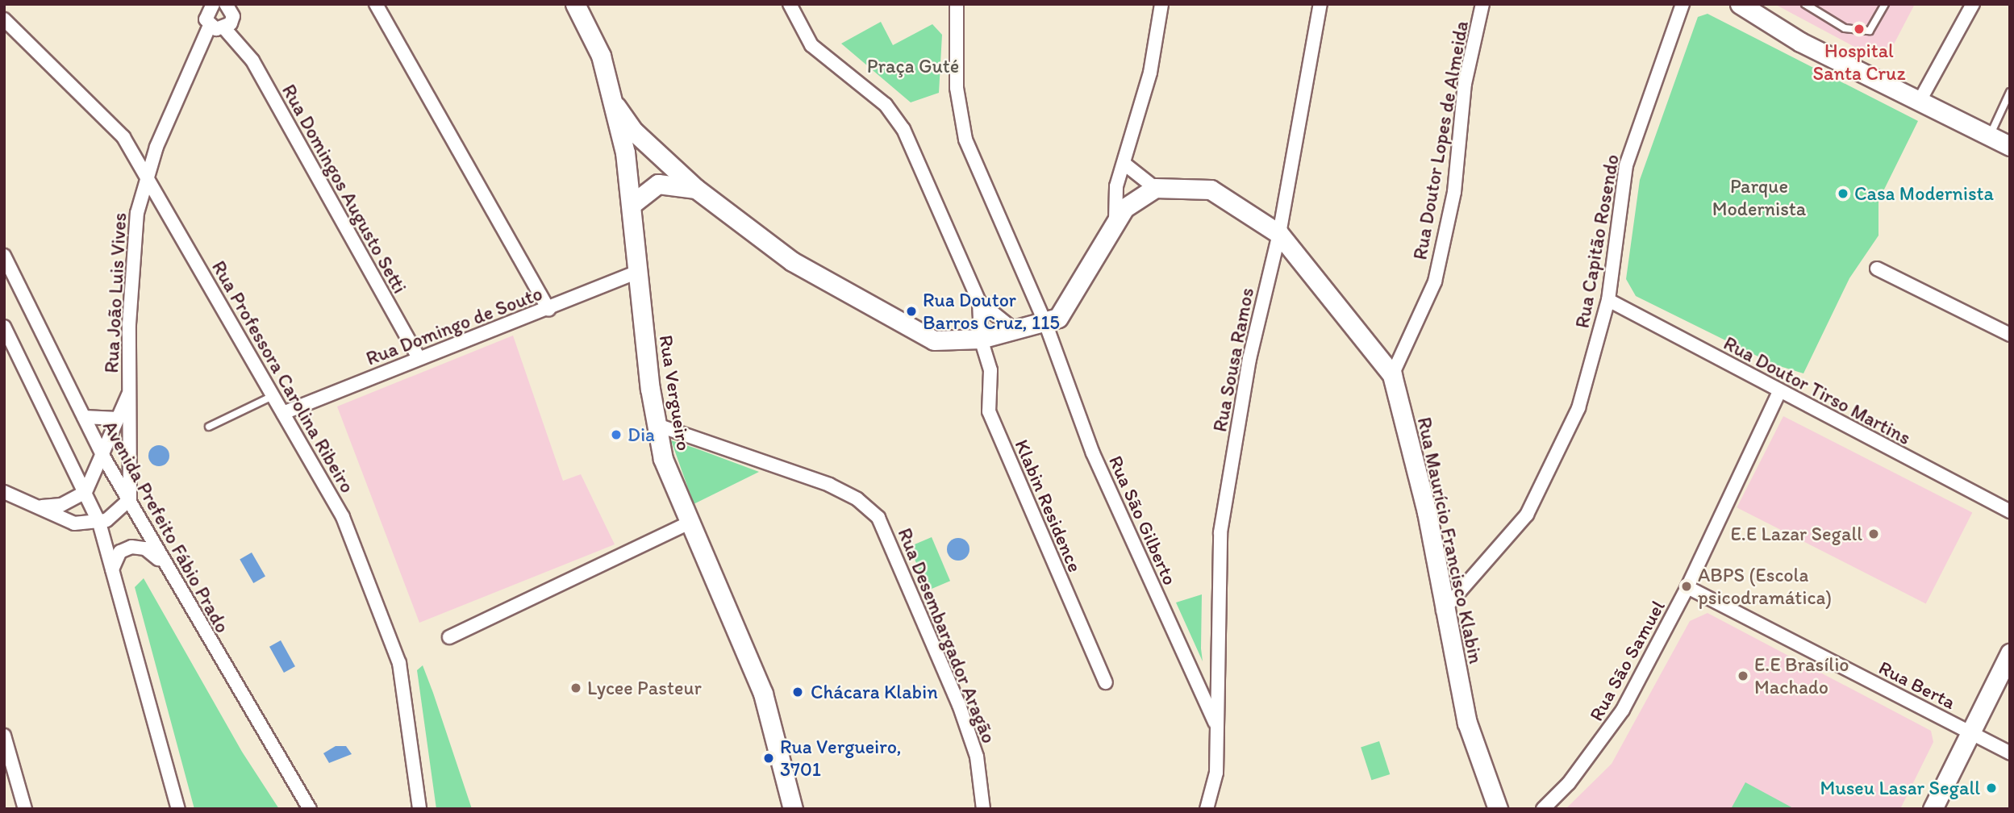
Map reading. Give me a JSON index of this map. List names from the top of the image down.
{
  "streets": {
    "street": [
      "Rua Doutor Lopes de Almeida",
      "Rua Domingos Augusto Setti",
      "Rua Capitão Rosendo",
      "Rua João Luis Vives",
      "Rua Domingo de Souto",
      "Rua Sousa Ramos",
      "Rua Professora Carolina Ribeiro",
      "Rua Doutor Tirso Martins",
      "Rua Vergueiro",
      "Klabin Residence",
      "Rua São Gilberto",
      "Avenida Prefeito Fábio Prado",
      "Rua Maurício Francisco Klabin",
      "Rua Desembargador Aragão",
      "Rua São Samuel",
      "Rua Berta"
    ]
  },
  "crossings": [
    ["Rua Doutor Lopes de Almeida", "Rua Maurício Francisco Klabin"],
    ["Rua Domingos Augusto Setti", "Rua João Luis Vives"],
    ["Rua Domingos Augusto Setti", "Rua Domingo de Souto"],
    ["Rua Capitão Rosendo", "Rua Doutor Tirso Martins"],
    ["Rua Capitão Rosendo", "Rua Maurício Francisco Klabin"],
    ["Rua João Luis Vives", "Rua Professora Carolina Ribeiro"],
    ["Rua João Luis Vives", "Avenida Prefeito Fábio Prado"],
    ["Rua Domingo de Souto", "Rua Professora Carolina Ribeiro"],
    ["Rua Domingo de Souto", "Rua Vergueiro"],
    ["Rua Sousa Ramos", "Rua São Gilberto"],
    ["Rua Sousa Ramos", "Rua Maurício Francisco Klabin"],
    ["Rua Doutor Tirso Martins", "Rua São Samuel"],
    ["Rua Vergueiro", "Rua Desembargador Aragão"],
    ["Rua São Samuel", "Rua Berta"]
  ],
  "parks": ["Praça Guté", "Parque Modernista"],
  "places": [
    "Hospital Santa Cruz",
    "Casa Modernista",
    "Rua Doutor Barros Cruz, 115",
    "Dia",
    "E.E Lazar Segall",
    "ABPS (Escola psicodramática)",
    "E.E Brasílio Machado",
    "Lycee Pasteur",
    "Chácara Klabin",
    "Rua Vergueiro, 3701",
    "Museu Lasar Segall"
  ]
}
